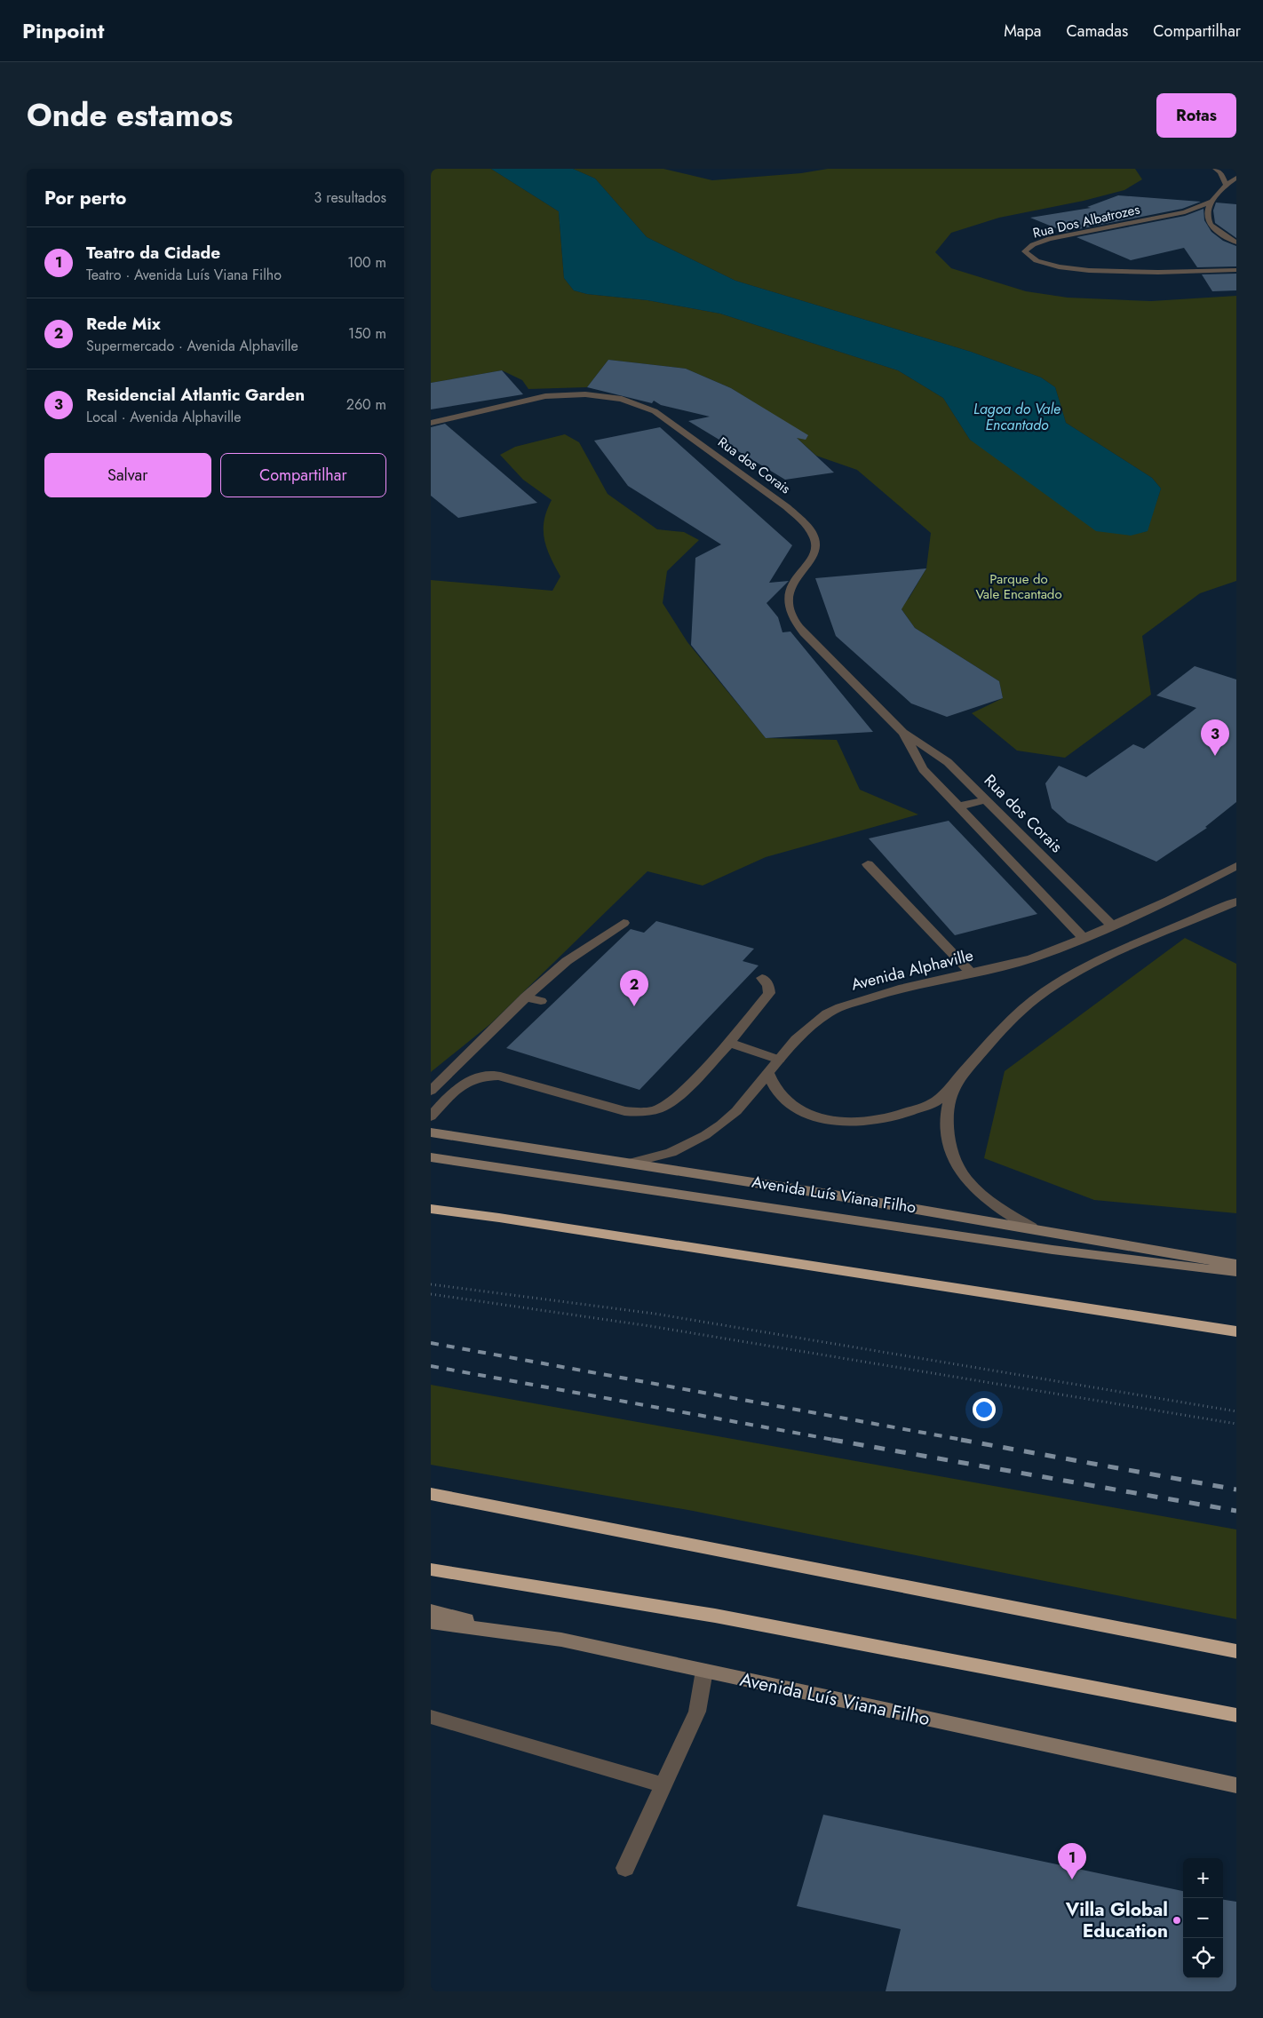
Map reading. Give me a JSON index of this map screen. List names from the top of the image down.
{
  "streets": {
    "main road": ["Avenida Luís Viana Filho"],
    "street": ["Rua Dos Albatrozes", "Rua dos Corais", "Avenida Alphaville"]
  },
  "crossings": [
    ["Rua dos Corais", "Avenida Alphaville"],
    ["Avenida Alphaville", "Avenida Luís Viana Filho"]
  ],
  "water": ["Lagoa do Vale Encantado"],
  "parks": ["Parque do Vale Encantado"],
  "places": ["Villa Global Education"],
  "page": {
    "header": "Pinpoint",
    "nav": ["Mapa", "Camadas", "Compartilhar"],
    "title": "Onde estamos",
    "buttons": [
      "Rotas",
      ["Salvar", "Compartilhar"]
    ],
    "heading": ["Por perto", "3 resultados"],
    "list": [
      {
        "mark": "1",
        "name": "Teatro da Cidade",
        "note": "Teatro · Avenida Luís Viana Filho",
        "value": "100 m"
      },
      {
        "mark": "2",
        "name": "Rede Mix",
        "note": "Supermercado · Avenida Alphaville",
        "value": "150 m"
      },
      {
        "mark": "3",
        "name": "Residencial Atlantic Garden",
        "note": "Local · Avenida Alphaville",
        "value": "260 m"
      }
    ],
    "pins": ["3", "2", "1"],
    "map_buttons": ["+", "−"]
  }
}
